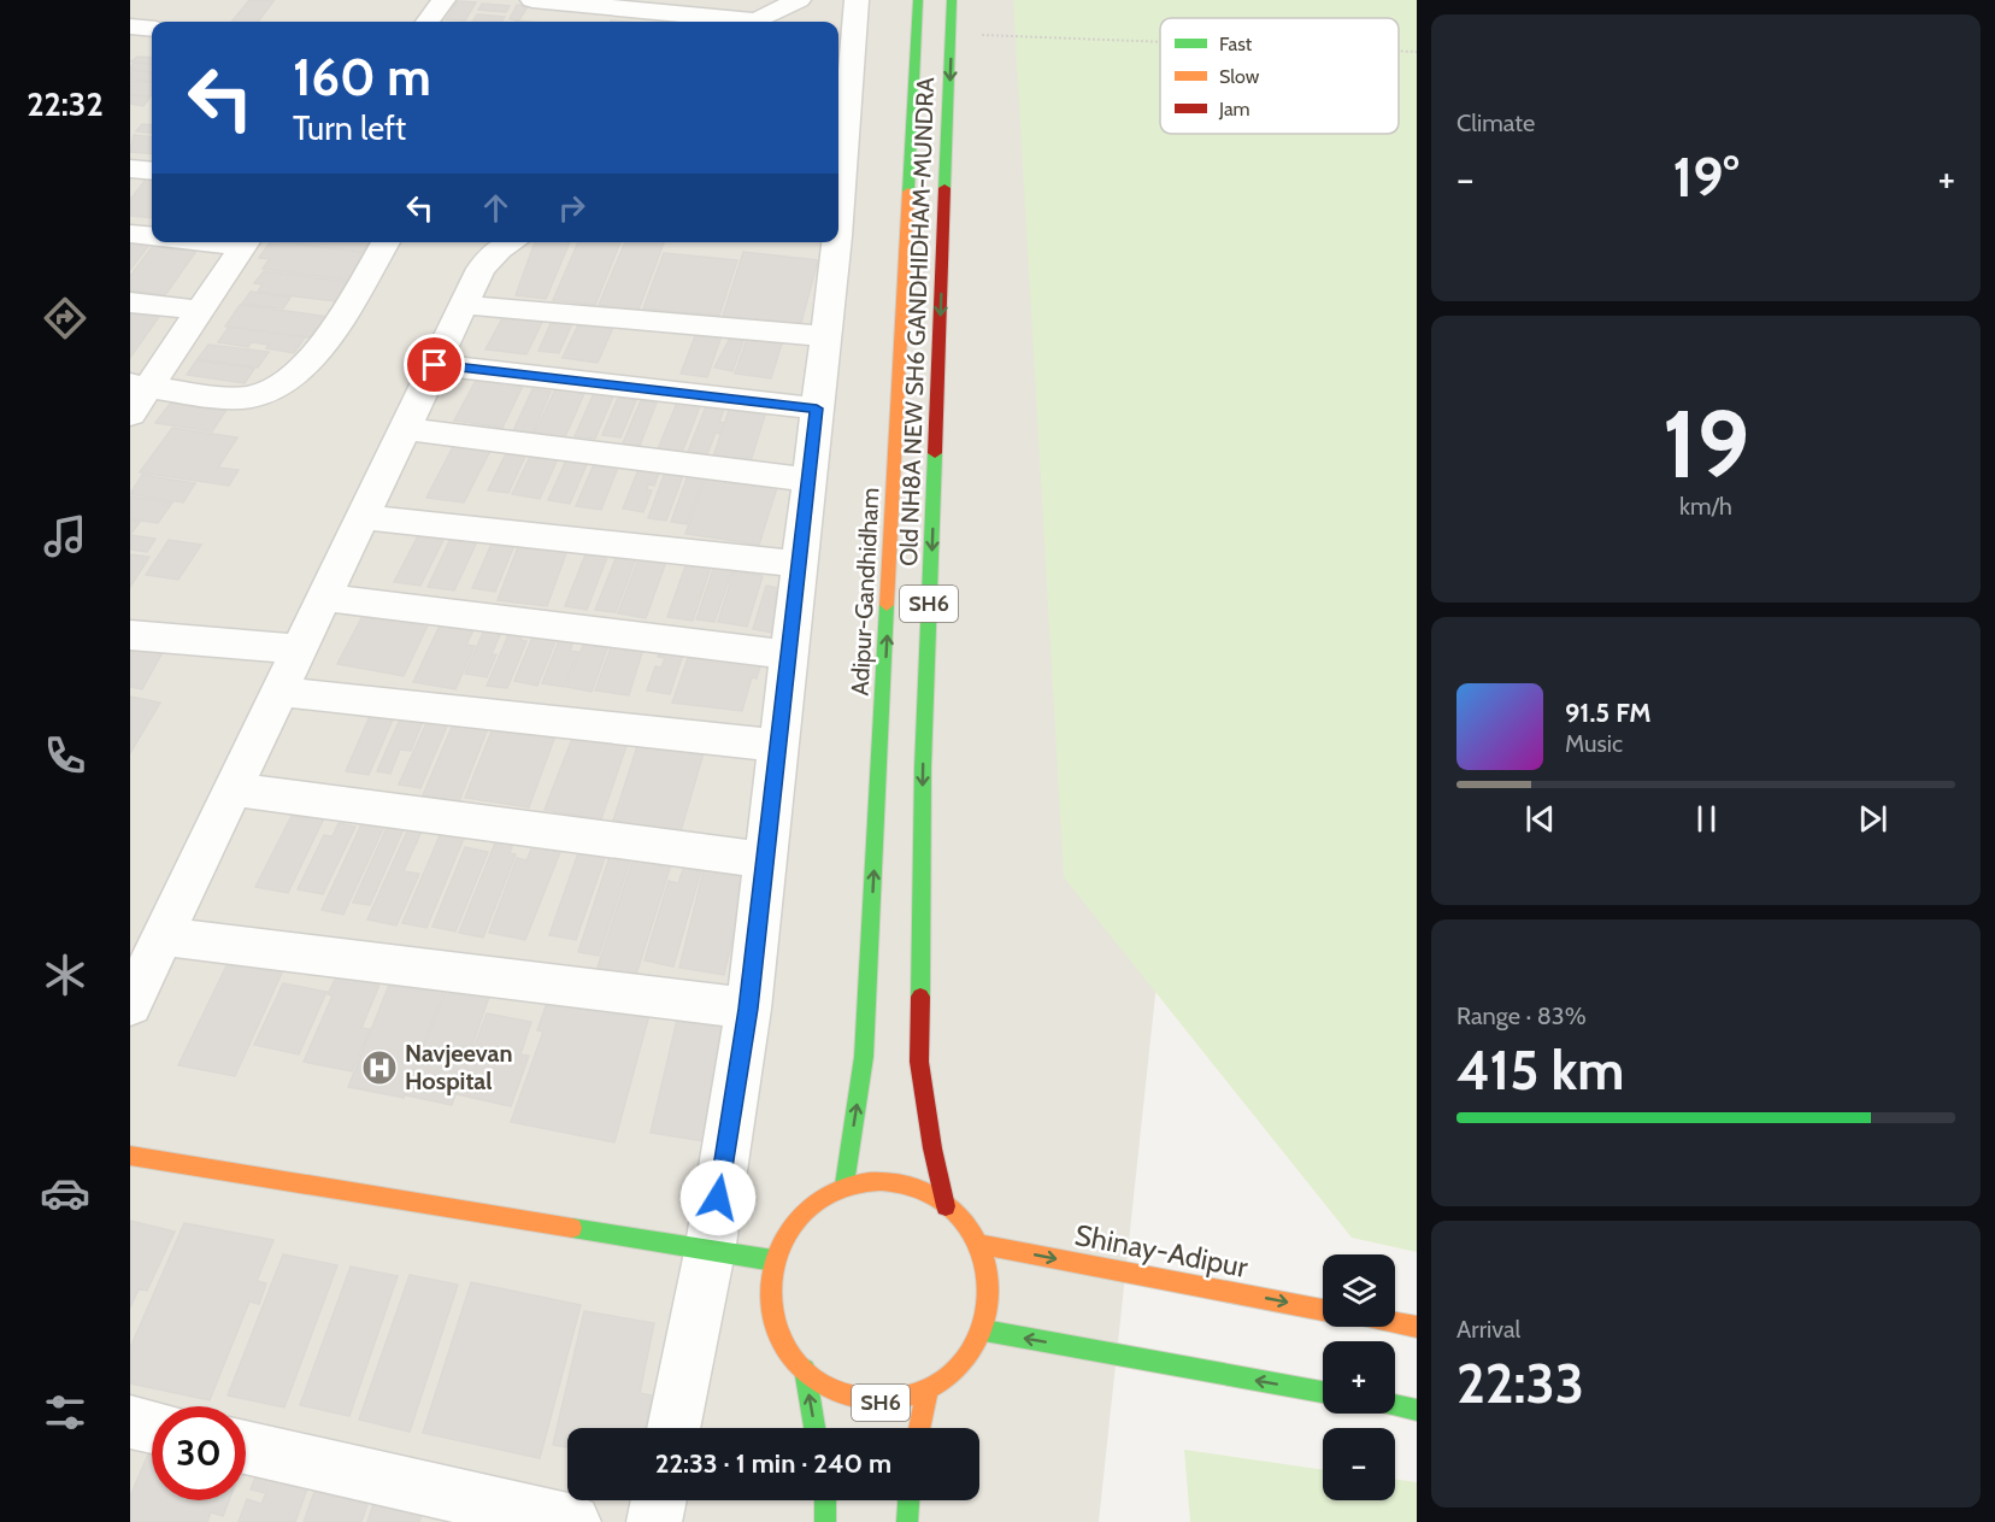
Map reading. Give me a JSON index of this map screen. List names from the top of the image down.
{
  "streets": {
    "main road": [
      "Old NH8A NEW SH6 GANDHIDHAM-MUNDRA",
      "Adipur-Gandhidham",
      "SH6",
      "Shinay-Adipur"
    ]
  },
  "crossings": [
    ["Old NH8A NEW SH6 GANDHIDHAM-MUNDRA", "Adipur-Gandhidham"],
    ["Old NH8A NEW SH6 GANDHIDHAM-MUNDRA", "SH6"],
    ["Old NH8A NEW SH6 GANDHIDHAM-MUNDRA", "Shinay-Adipur"],
    ["Adipur-Gandhidham", "SH6"],
    ["Adipur-Gandhidham", "Shinay-Adipur"],
    ["SH6", "Shinay-Adipur"]
  ],
  "one_way": ["Old NH8A NEW SH6 GANDHIDHAM-MUNDRA", "Adipur-Gandhidham"],
  "places": {
    "hospital": ["Navjeevan Hospital"]
  },
  "legend": ["Fast", "Slow", "Jam"],
  "page": {
    "tabs": "22:32",
    "tile": [
      "Climate",
      ["19", "km/h"],
      ["Range · 83%", "415 km"],
      ["Arrival", "22:33"]
    ],
    "turn": ["160 m", "Turn left"],
    "heat": ["−", "19°", "+"],
    "song": ["91.5 FM", "Music"],
    "map_buttons": ["+", "−"],
    "limit": "30",
    "trip": "22:33 · 1 min · 240 m"
  }
}
